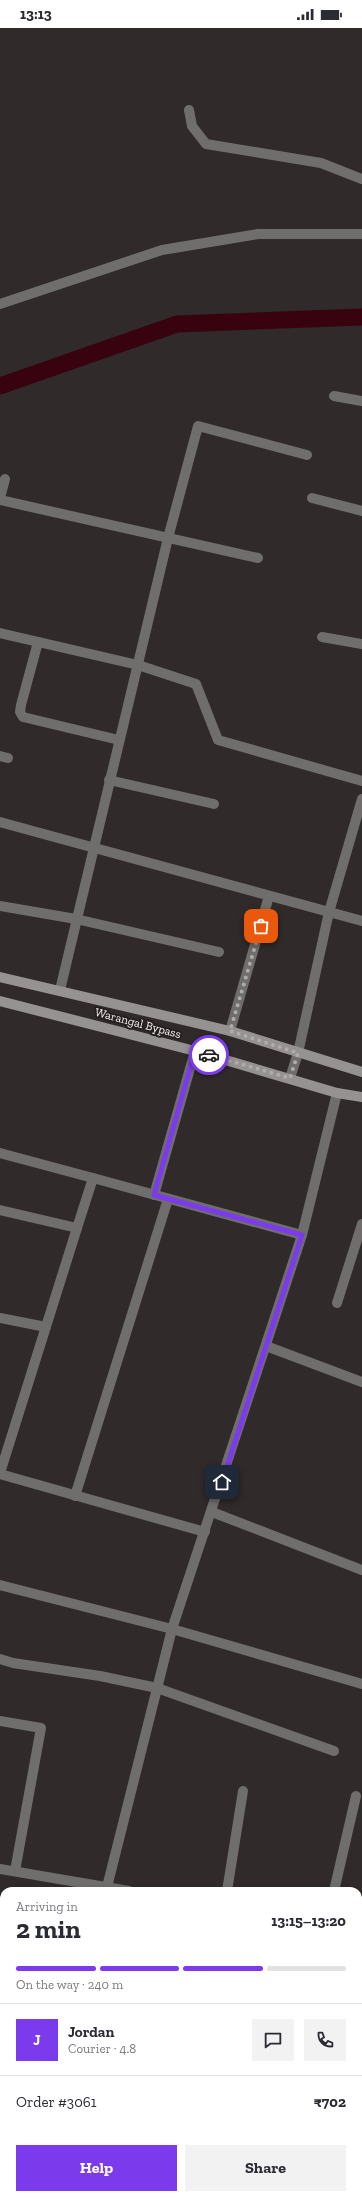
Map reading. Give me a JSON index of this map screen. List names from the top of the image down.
{
  "streets": {
    "main road": ["Warangal Bypass"]
  },
  "page": {
    "status": "13:13",
    "heading": ["2 min", "Arriving in", "13:15–13:20"],
    "panel": [
      "Jordan",
      "Courier · 4.8",
      "Order #3061",
      "₹702"
    ],
    "bar": "On the way · 240 m",
    "round": "J",
    "buttons": ["Help", "Share"]
  }
}
